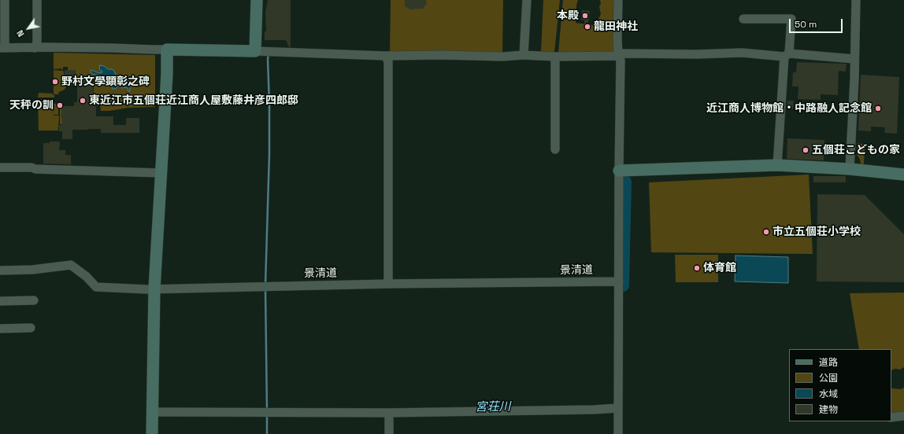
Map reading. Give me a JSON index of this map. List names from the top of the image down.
{
  "streets": {
    "street": ["景清道"]
  },
  "water": ["宮荘川"],
  "places": [
    "本殿",
    "龍田神社",
    "野村文學顕彰之碑",
    "東近江市五個荘近江商人屋敷藤井彦四郎邸",
    "天秤の訓",
    "近江商人博物館・中路融人記念館",
    "五個荘こどもの家",
    "市立五個荘小学校",
    "体育館"
  ],
  "legend": [
    "道路",
    "公園",
    "水域",
    "建物"
  ],
  "scale_bar": "50 m",
  "north": "bottom left"
}
